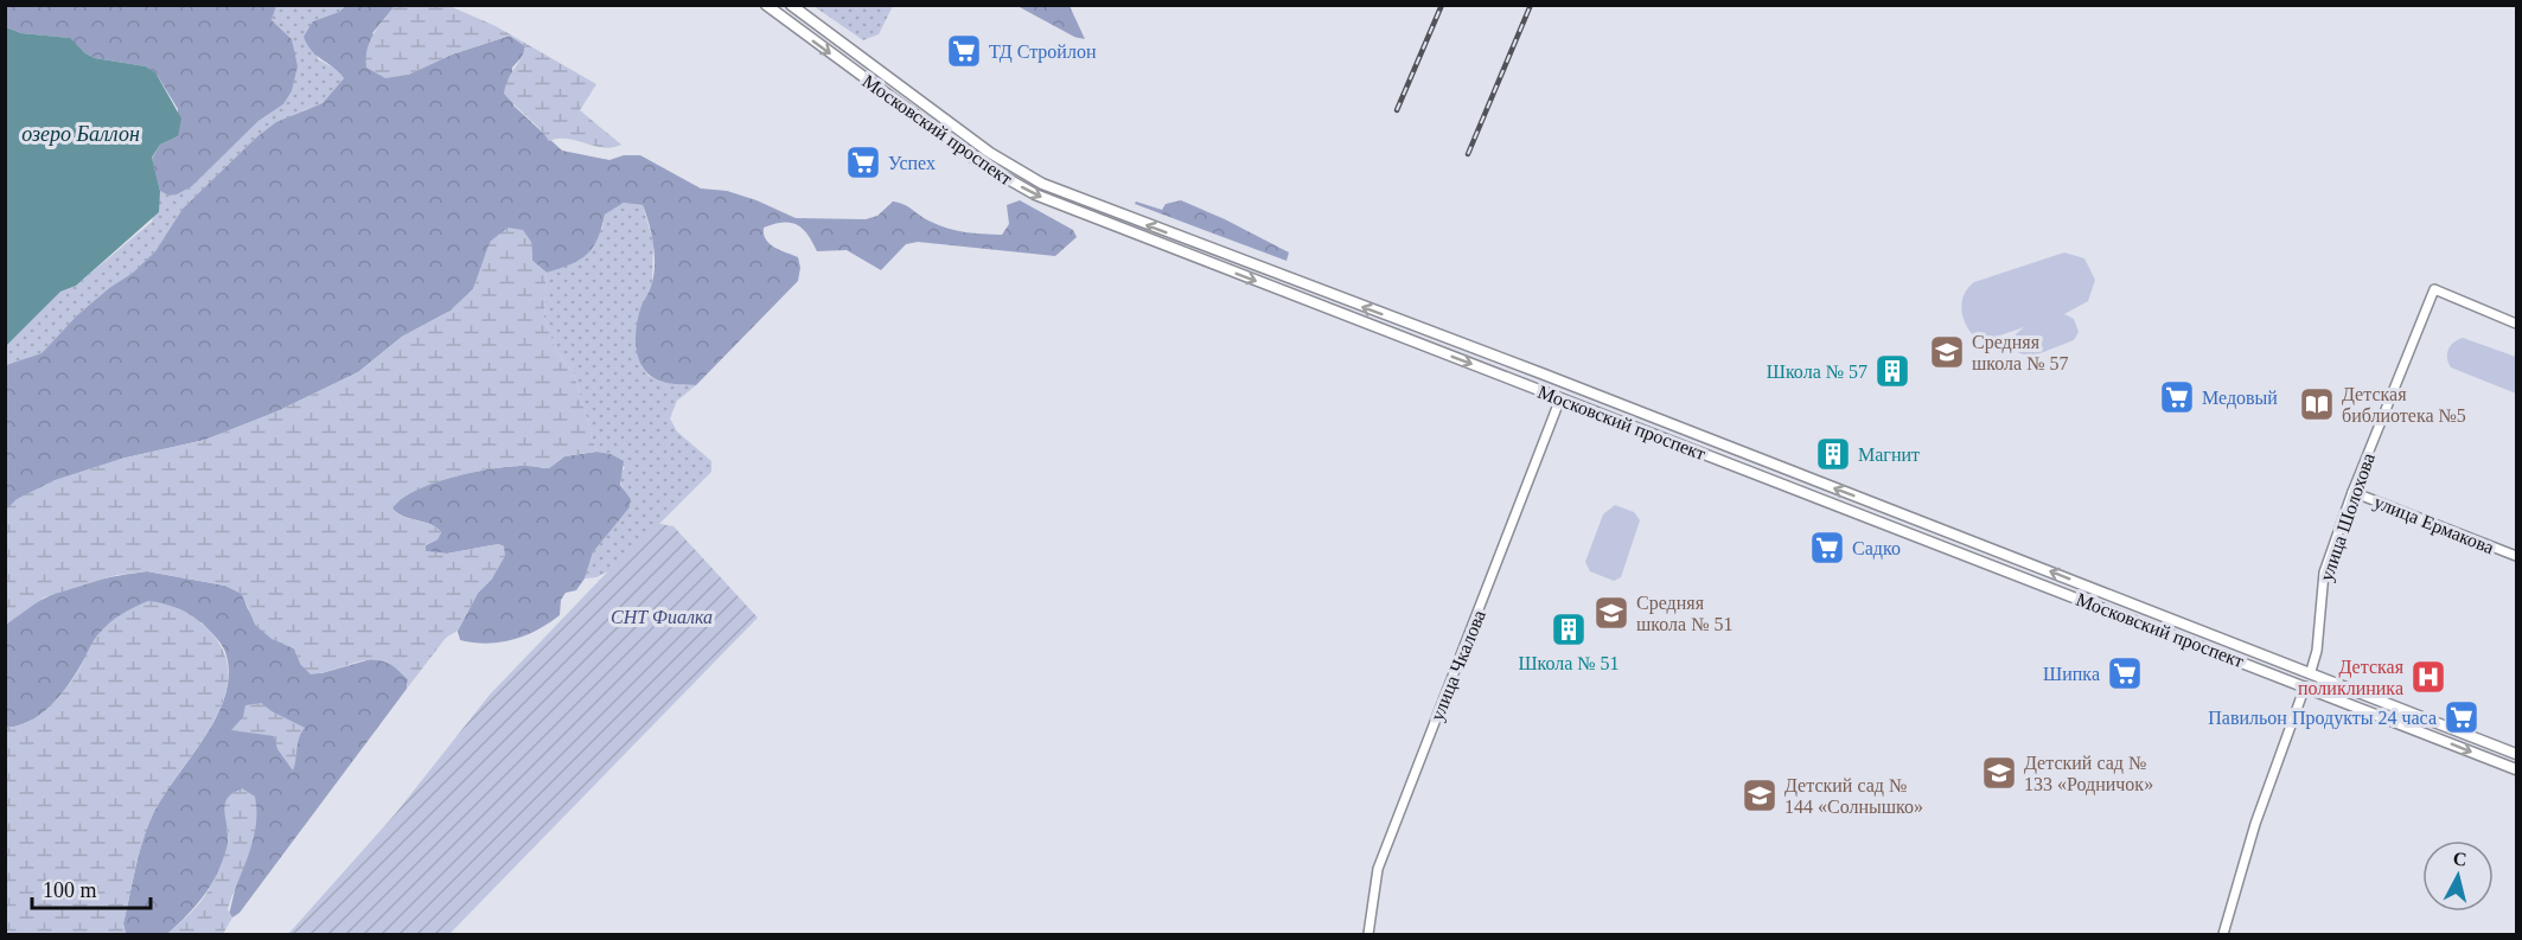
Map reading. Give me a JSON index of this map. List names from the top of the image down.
{
  "streets": {
    "main road": ["Московский проспект"],
    "street": ["улица Шолохова", "улица Ермакова", "улица Чкалова"]
  },
  "crossings": [
    ["Московский проспект", "улица Шолохова"],
    ["Московский проспект", "улица Чкалова"],
    ["улица Шолохова", "улица Ермакова"]
  ],
  "water": ["озеро Баллон"],
  "parks": ["СНТ Фиалка"],
  "places": {
    "supermarket": [
      "ТД Стройлон",
      "Успех",
      "Медовый",
      "Садко",
      "Шипка",
      "Павильон Продукты 24 часа"
    ],
    "school or university": [
      "Средняя школа № 57",
      "Средняя школа № 51",
      "Детский сад № 133 «Родничок»",
      "Детский сад № 144 «Солнышко»"
    ],
    "building": ["Школа № 57", "Магнит", "Школа № 51"],
    "library": ["Детская библиотека №5"],
    "hospital": ["Детская поликлиника"]
  },
  "scale_bar": "100 m",
  "north": "top"
}
